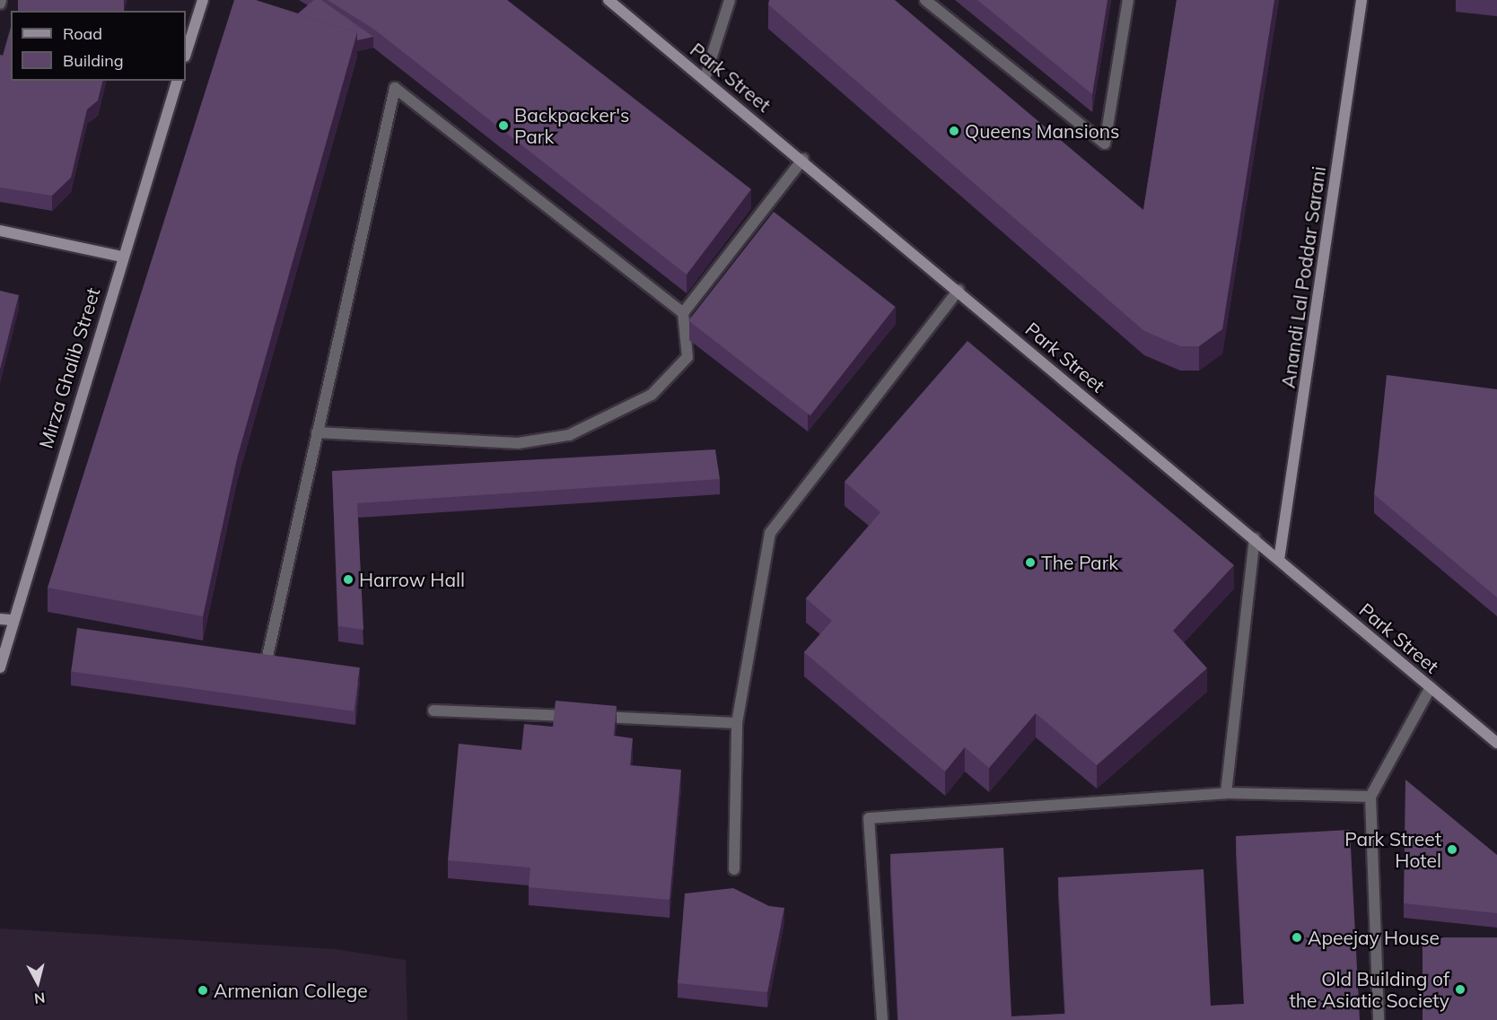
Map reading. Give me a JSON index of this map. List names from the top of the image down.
{
  "streets": {
    "main road": ["Park Street", "Anandi Lal Poddar Sarani", "Mirza Ghalib Street"]
  },
  "crossings": [
    ["Park Street", "Anandi Lal Poddar Sarani"]
  ],
  "places": [
    "Backpacker's Park",
    "Queens Mansions",
    "The Park",
    "Harrow Hall",
    "Park Street Hotel",
    "Apeejay House",
    "Old Building of the Asiatic Society",
    "Armenian College"
  ],
  "legend": ["Road", "Building"],
  "north": "bottom"
}
